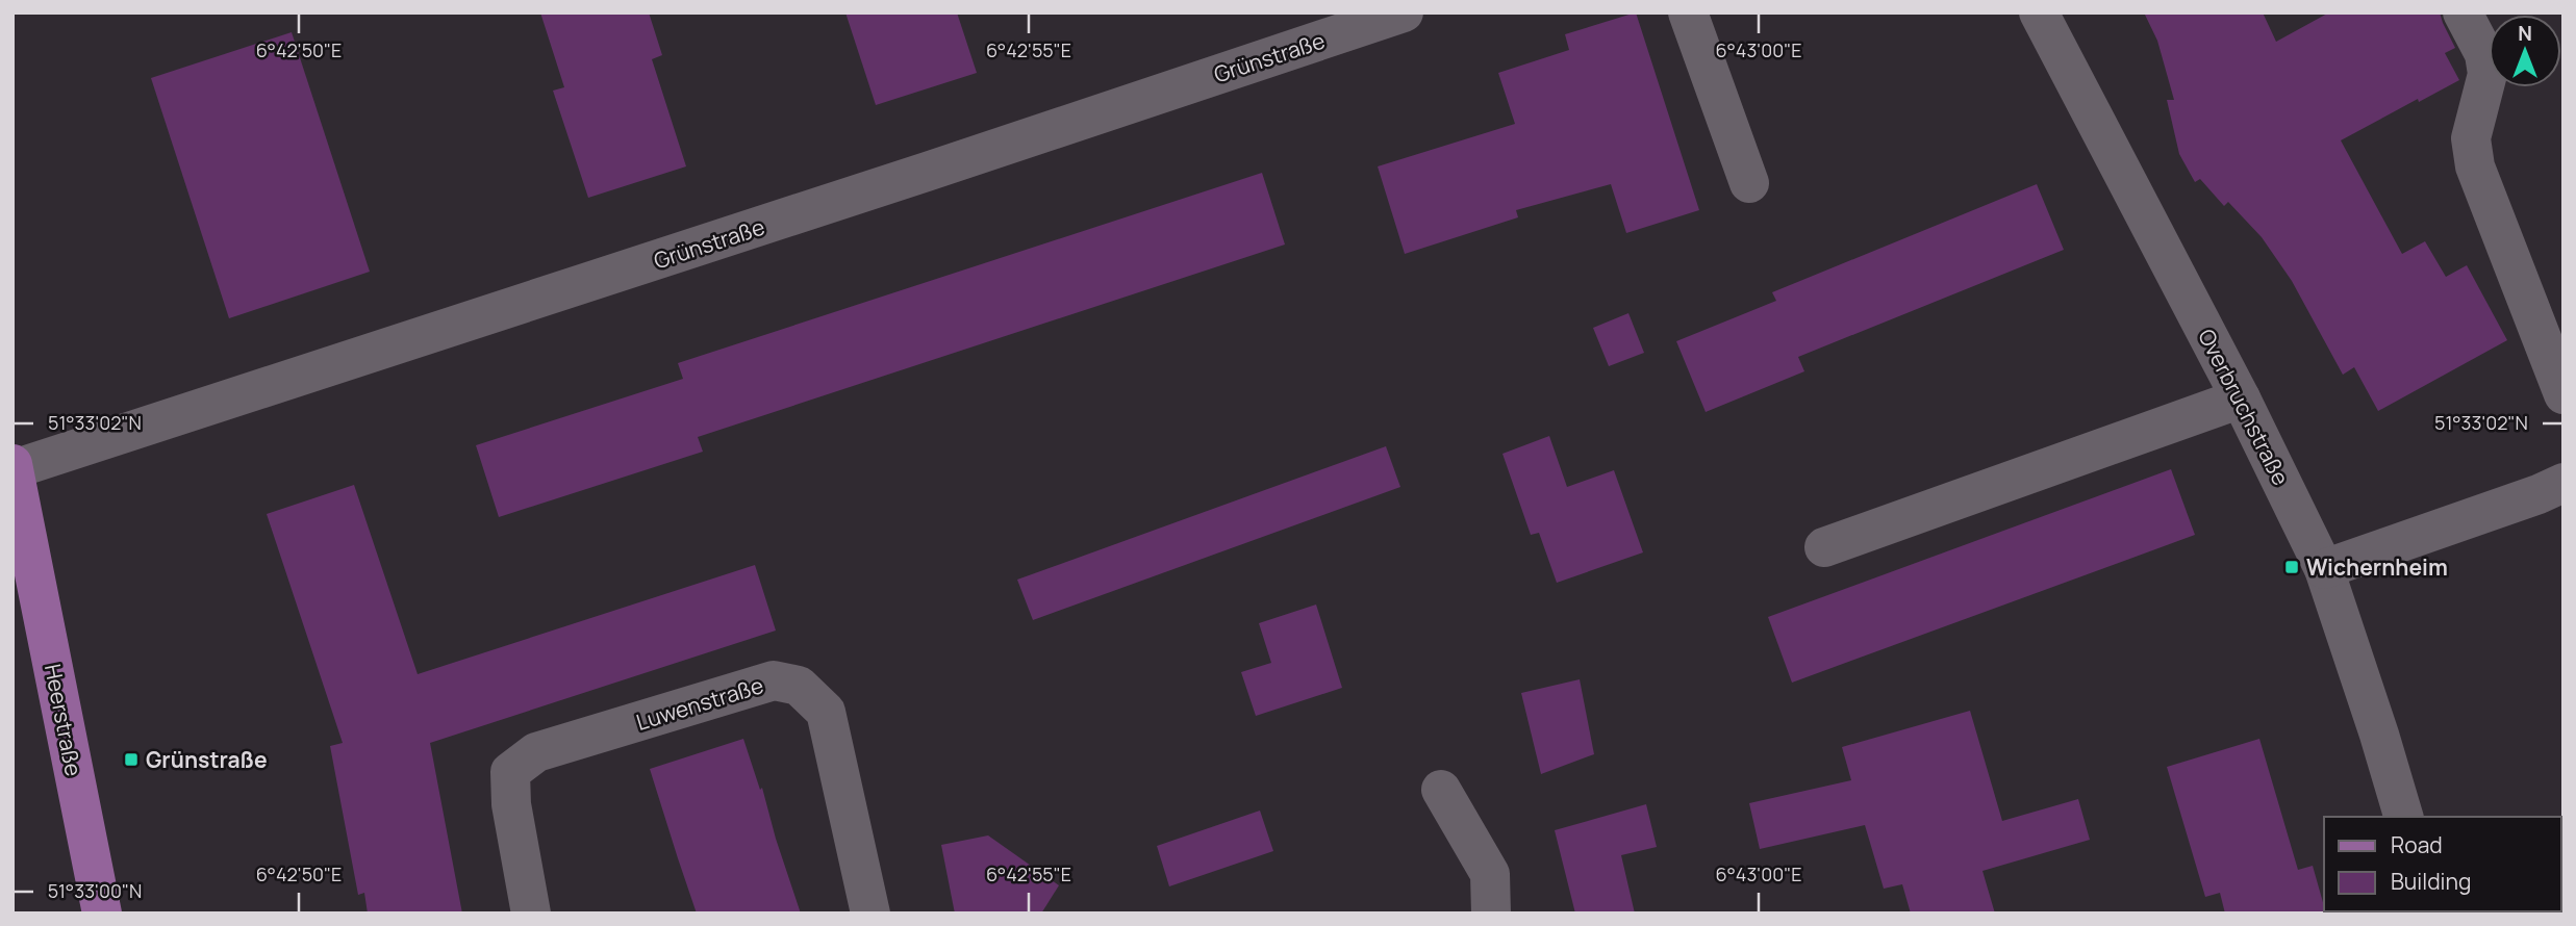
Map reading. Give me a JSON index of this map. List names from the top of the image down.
{
  "streets": {
    "main road": ["Heerstraße"],
    "street": ["Grünstraße", "Overbruchstraße", "Luwenstraße"]
  },
  "crossings": [
    ["Grünstraße", "Heerstraße"]
  ],
  "places": {
    "transit": ["Wichernheim", "Grünstraße"]
  },
  "legend": ["Road", "Building"],
  "north": "top",
  "coordinates": [
    "6°42'50\"E",
    "6°42'55\"E",
    "6°43'00\"E",
    "51°33'02\"N",
    "51°33'00\"N"
  ]
}
